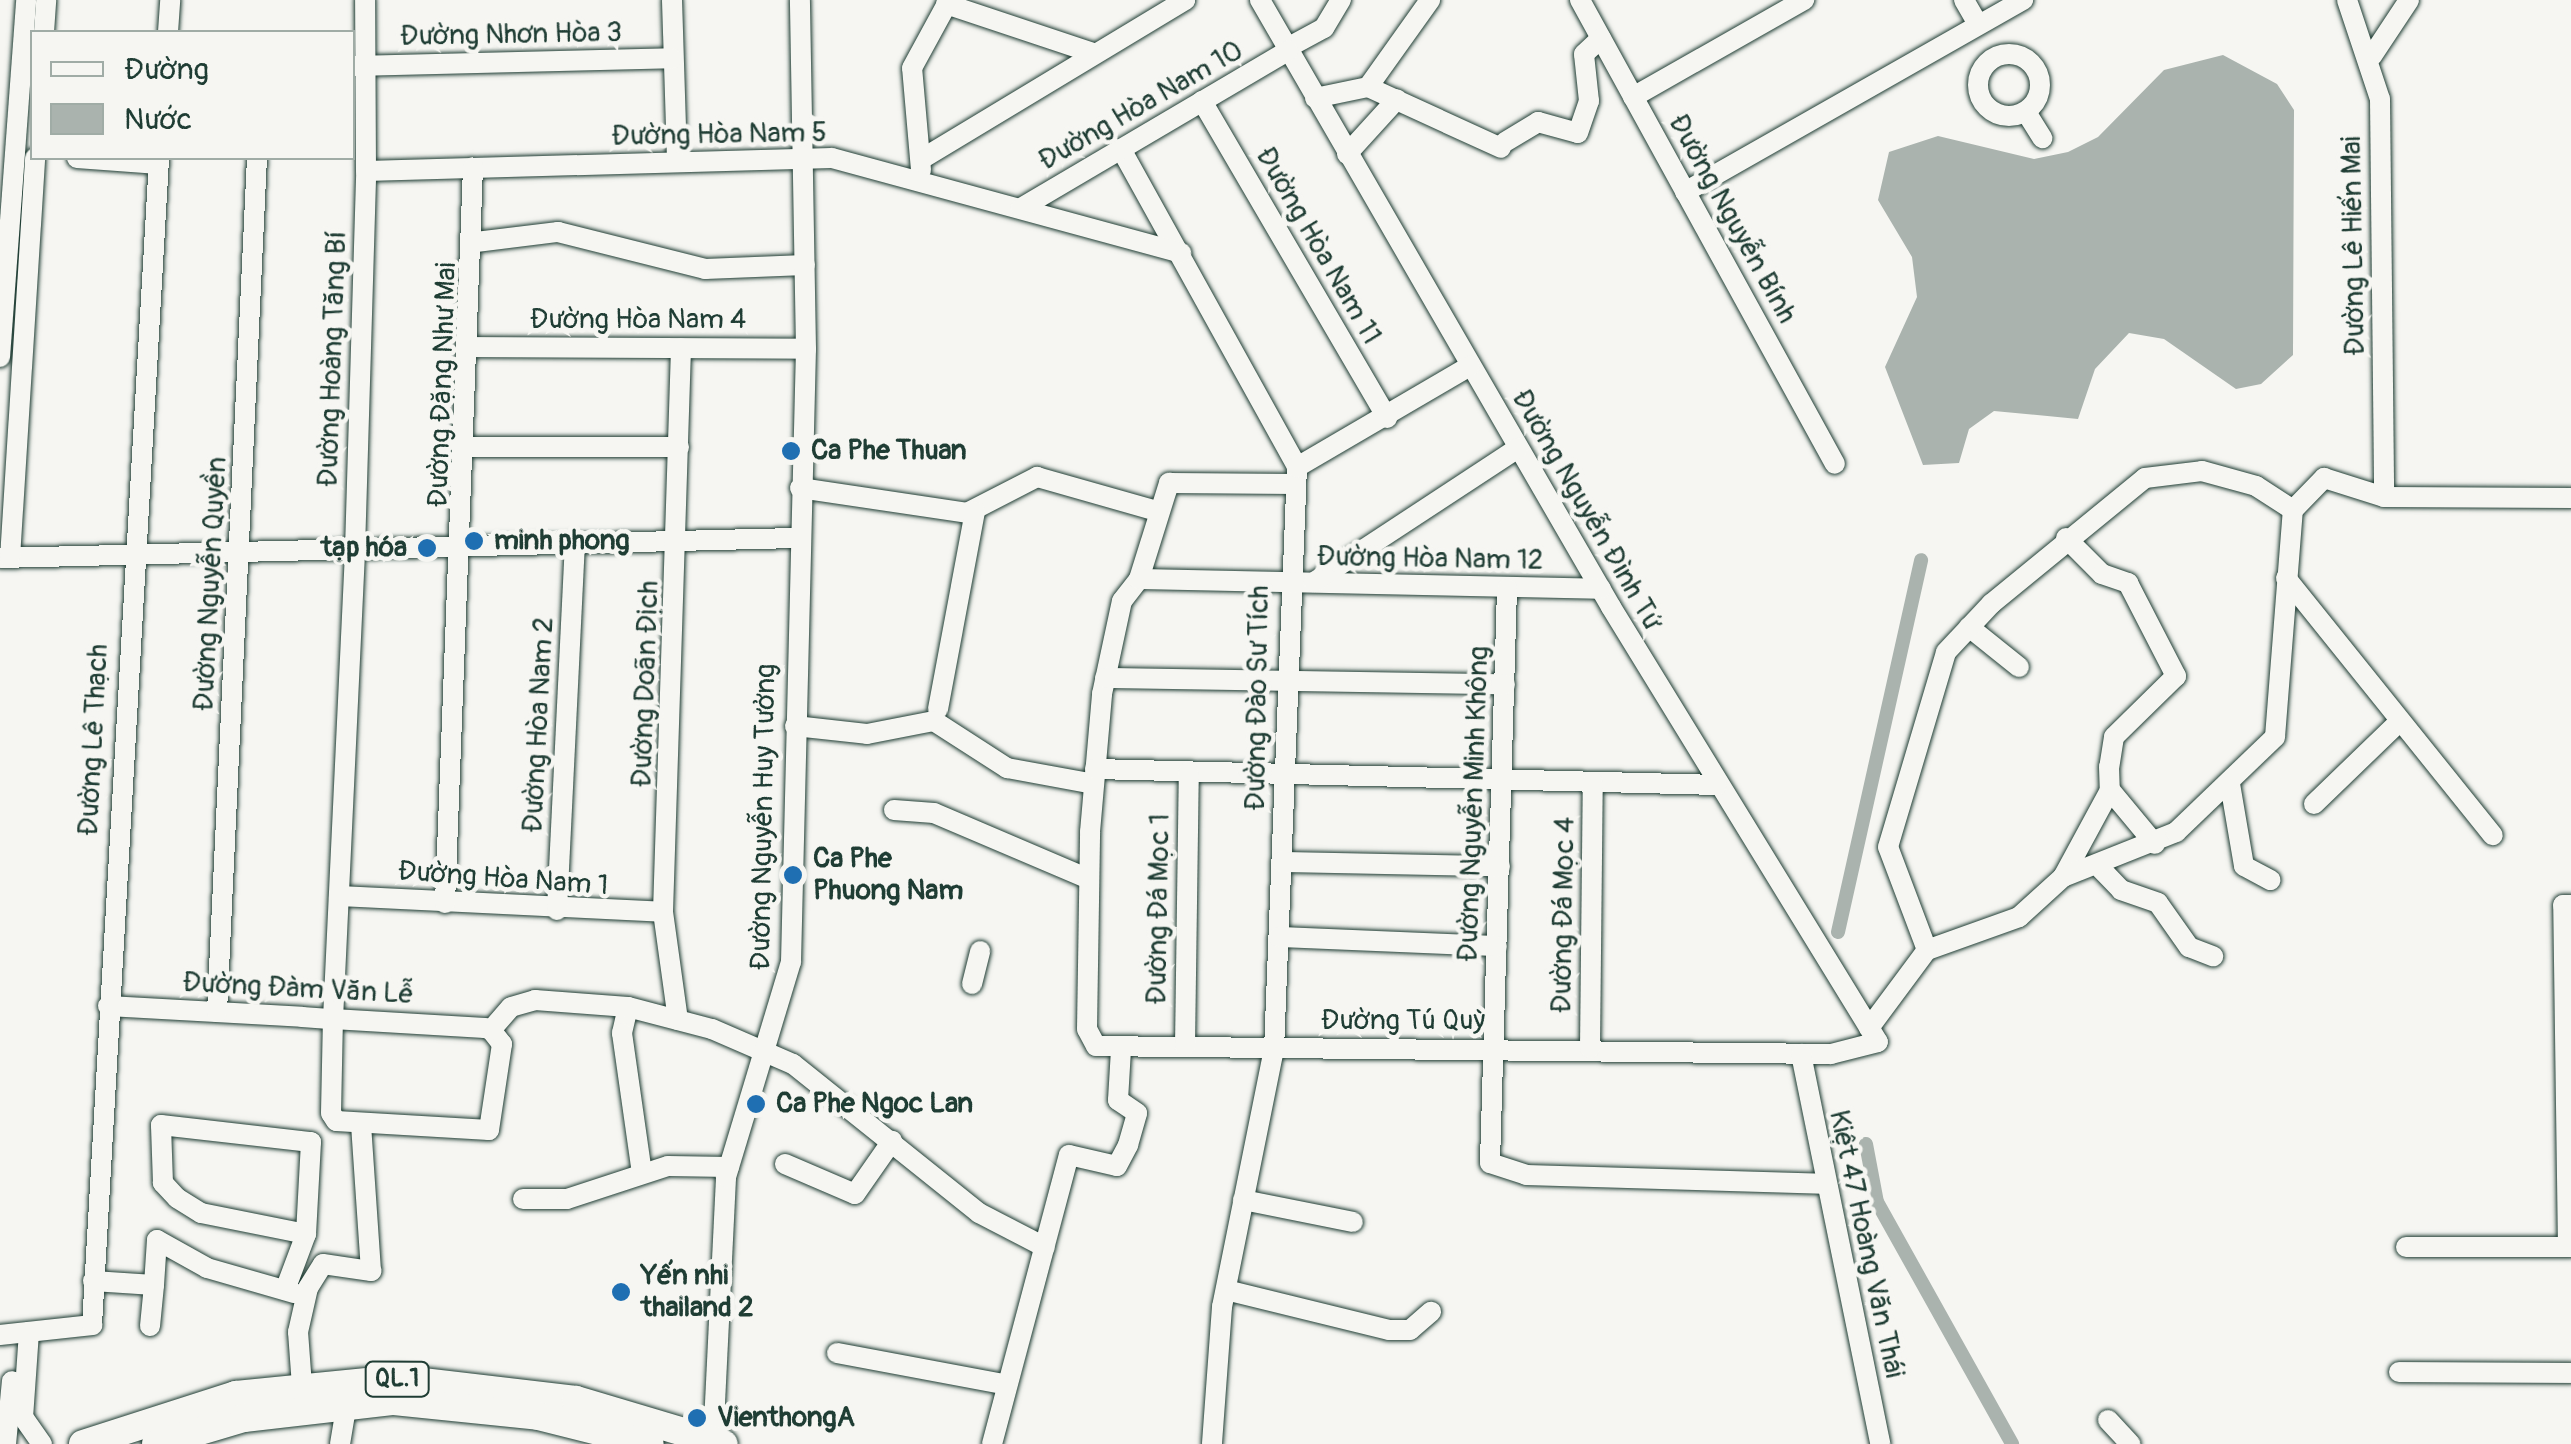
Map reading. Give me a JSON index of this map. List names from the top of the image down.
{
  "streets": {
    "highway": ["QL.1"],
    "street": [
      "Đường Nhơn Hòa 3",
      "Đường Hòa Nam 10",
      "Đường Hòa Nam 5",
      "Đường Nguyễn Bính",
      "Đường Hòa Nam 11",
      "Đường Lê Hiến Mai",
      "Đường Hòa Nam 4",
      "Đường Hoàng Tăng Bí",
      "Đường Đặng Như Mai",
      "Đường Nguyễn Đình Tứ",
      "Đường Hòa Nam 12",
      "Đường Nguyễn Quyền",
      "Đường Doãn Địch",
      "Đường Đào Sư Tích",
      "Đường Hòa Nam 2",
      "Đường Lê Thạch",
      "Đường Nguyễn Minh Không",
      "Đường Nguyễn Huy Tưởng",
      "Đường Hòa Nam 1",
      "Đường Đá Mọc 1",
      "Đường Đá Mọc 4",
      "Đường Đàm Văn Lễ",
      "Đường Tú Quỳ",
      "Kiệt 47 Hoàng Văn Thái"
    ]
  },
  "crossings": [
    ["Đường Nhơn Hòa 3", "Đường Hoàng Tăng Bí"],
    ["Đường Hòa Nam 10", "Đường Hòa Nam 5"],
    ["Đường Hòa Nam 10", "Đường Hòa Nam 11"],
    ["Đường Hòa Nam 10", "Đường Nguyễn Đình Tứ"],
    ["Đường Hòa Nam 5", "Đường Hoàng Tăng Bí"],
    ["Đường Hòa Nam 5", "Đường Đặng Như Mai"],
    ["Đường Hòa Nam 5", "Đường Nguyễn Huy Tưởng"],
    ["Đường Hòa Nam 4", "Đường Đặng Như Mai"],
    ["Đường Hòa Nam 4", "Đường Doãn Địch"],
    ["Đường Hòa Nam 4", "Đường Nguyễn Huy Tưởng"],
    ["Đường Hoàng Tăng Bí", "Đường Hòa Nam 1"],
    ["Đường Hoàng Tăng Bí", "Đường Đàm Văn Lễ"],
    ["Đường Đặng Như Mai", "Đường Hòa Nam 1"],
    ["Đường Nguyễn Đình Tứ", "Đường Hòa Nam 12"],
    ["Đường Nguyễn Đình Tứ", "Đường Tú Quỳ"],
    ["Đường Hòa Nam 12", "Đường Đào Sư Tích"],
    ["Đường Hòa Nam 12", "Đường Nguyễn Minh Không"],
    ["Đường Nguyễn Quyền", "Đường Đàm Văn Lễ"],
    ["Đường Doãn Địch", "Đường Hòa Nam 1"],
    ["Đường Đào Sư Tích", "Đường Tú Quỳ"],
    ["Đường Hòa Nam 2", "Đường Hòa Nam 1"],
    ["Đường Lê Thạch", "Đường Đàm Văn Lễ"],
    ["Đường Nguyễn Minh Không", "Đường Tú Quỳ"],
    ["Đường Nguyễn Minh Không", "Kiệt 47 Hoàng Văn Thái"],
    ["Đường Nguyễn Huy Tưởng", "QL.1"],
    ["Đường Đá Mọc 1", "Đường Tú Quỳ"],
    ["Đường Đá Mọc 4", "Đường Tú Quỳ"],
    ["Đường Tú Quỳ", "Kiệt 47 Hoàng Văn Thái"]
  ],
  "places": [
    "Ca Phe Thuan",
    "minh phong",
    "tạp hóa",
    "Ca Phe Phuong Nam",
    "Ca Phe Ngoc Lan",
    "Yến nhi thailand 2",
    "VienthongA"
  ],
  "legend": ["Đường", "Nước"]
}
